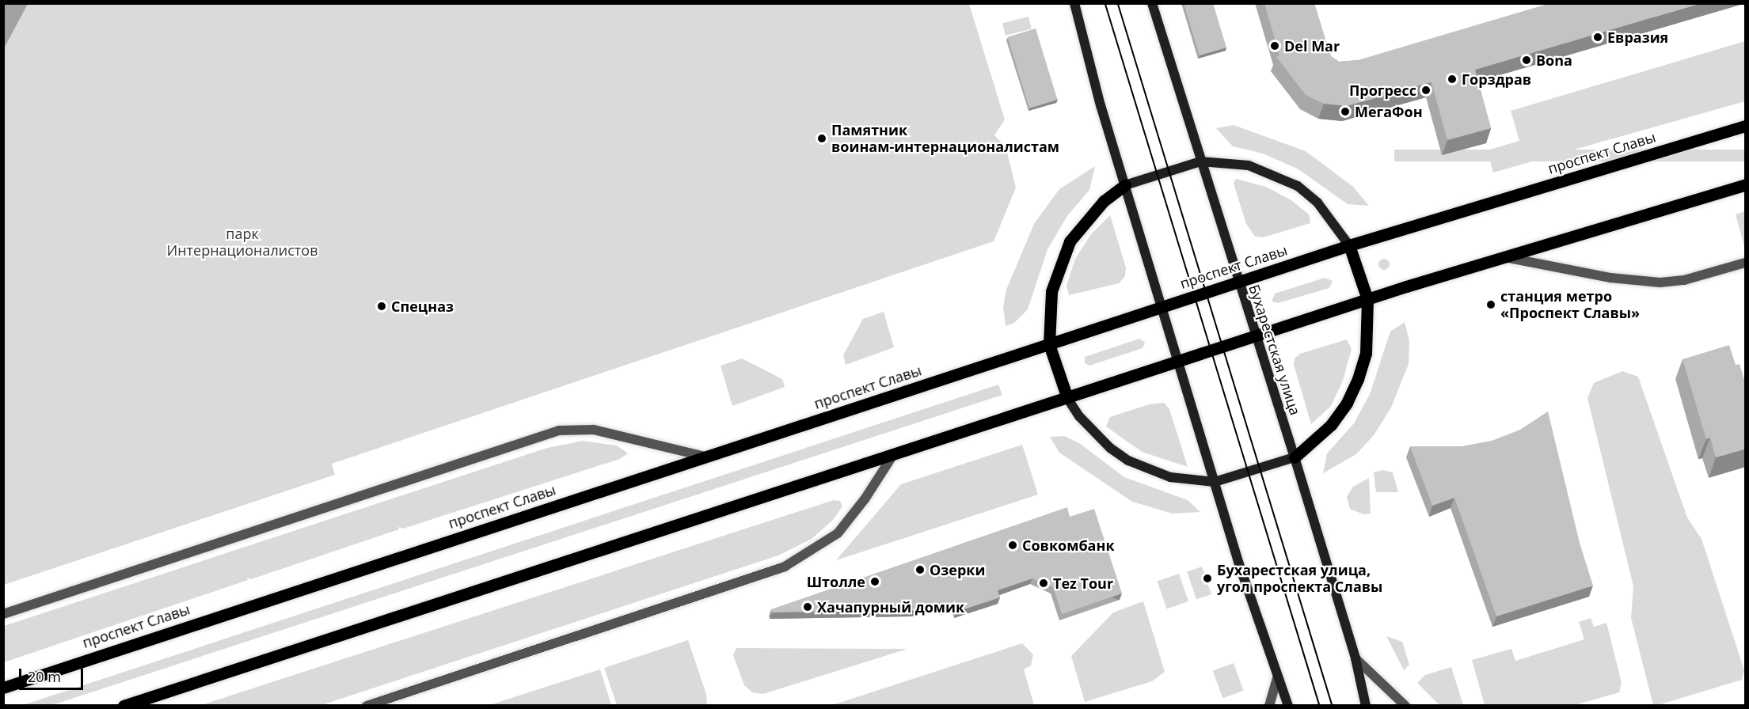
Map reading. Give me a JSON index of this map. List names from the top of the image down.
{
  "streets": {
    "main road": ["проспект Славы", "Бухарестская улица"]
  },
  "crossings": [
    ["проспект Славы", "Бухарестская улица"]
  ],
  "parks": ["парк Интернационалистов"],
  "places": [
    "Евразия",
    "Del Mar",
    "Bona",
    "Горздрав",
    "Прогресс",
    "МегаФон",
    "Памятник воинам-интернационалистам",
    "станция метро «Проспект Славы»",
    "Спецназ",
    "Совкомбанк",
    "Озерки",
    "Бухарестская улица, угол проспекта Славы",
    "Штолле",
    "Tez Tour",
    "Хачапурный домик"
  ],
  "scale_bar": "20 m"
}
